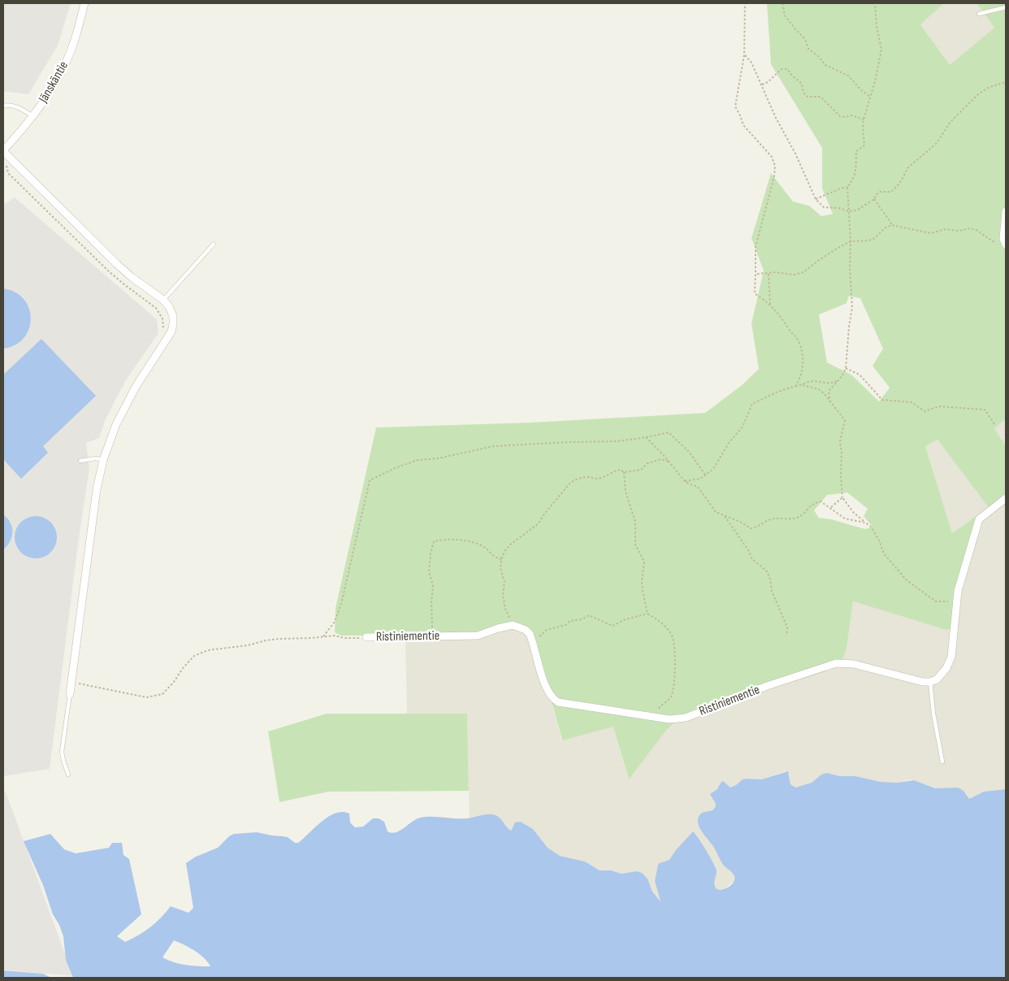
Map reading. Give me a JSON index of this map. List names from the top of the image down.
{
  "streets": {
    "street": ["Jänskäntie", "Ristiniementie"]
  }
}
